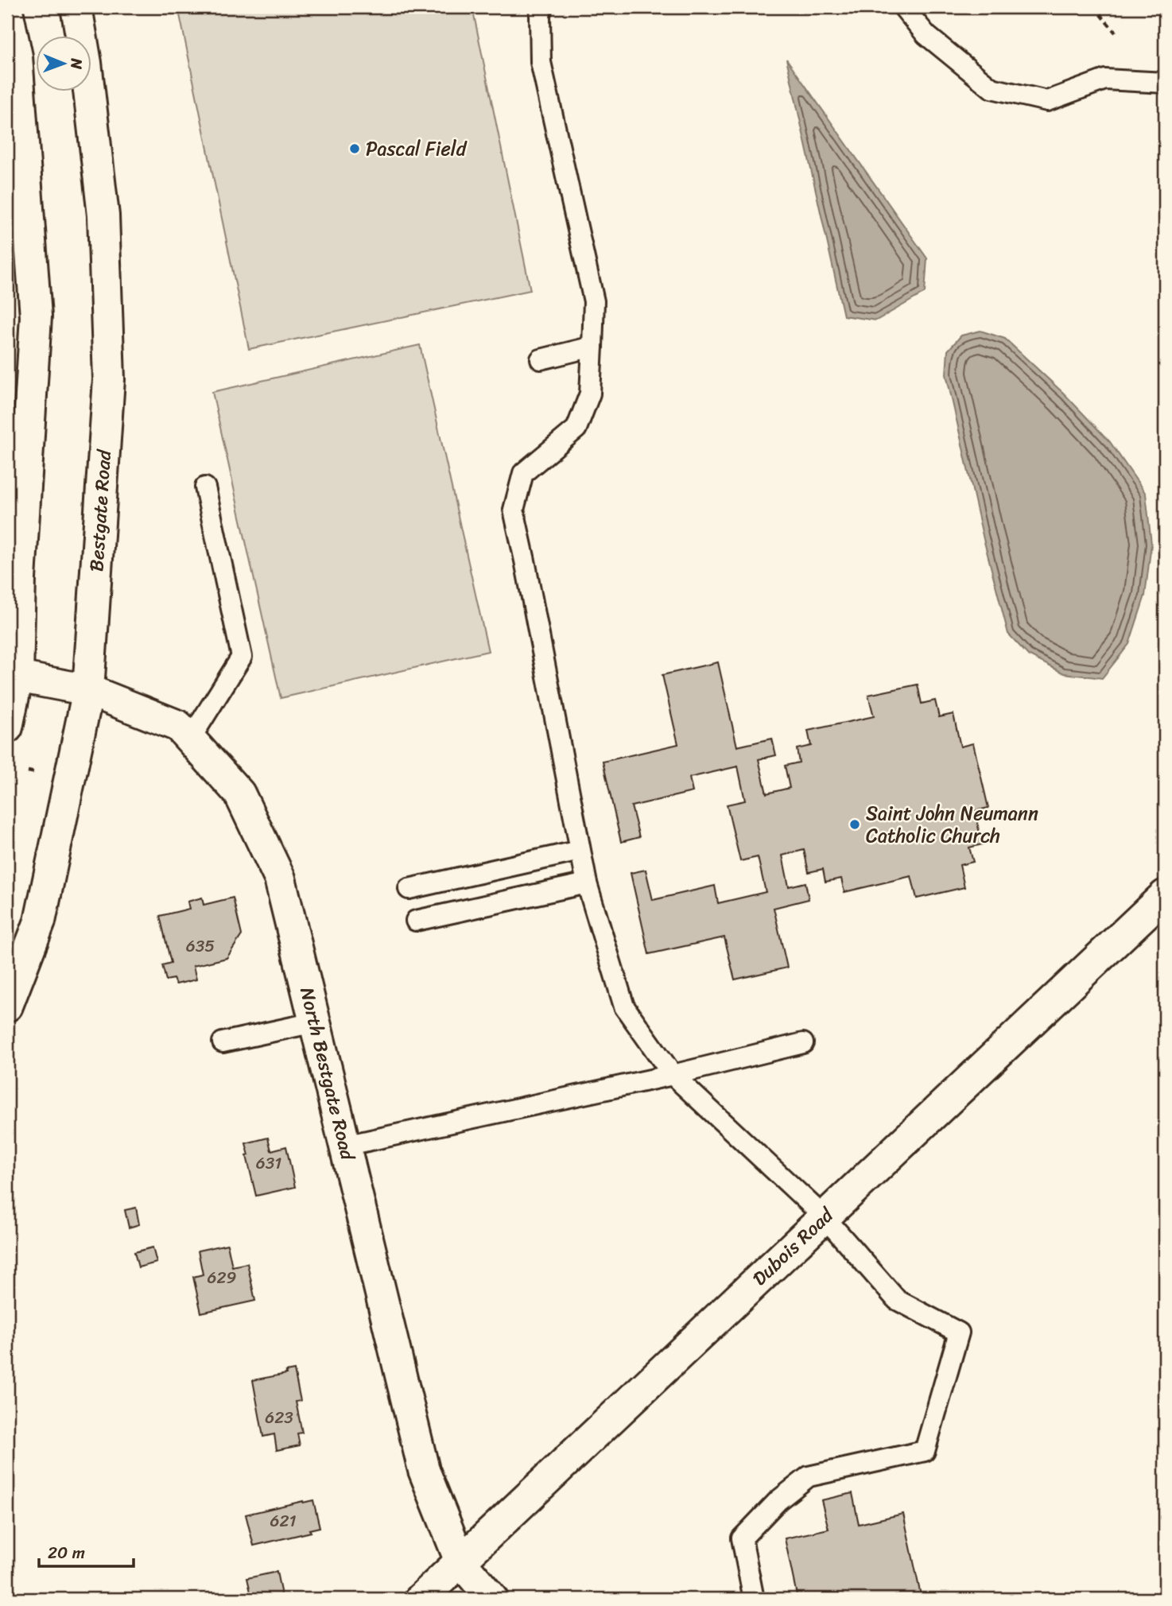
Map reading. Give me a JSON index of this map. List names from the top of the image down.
{
  "streets": {
    "main road": ["Bestgate Road", "North Bestgate Road", "Dubois Road"]
  },
  "crossings": [
    ["Bestgate Road", "North Bestgate Road"],
    ["North Bestgate Road", "Dubois Road"]
  ],
  "places": ["Pascal Field", "Saint John Neumann Catholic Church"],
  "house_numbers": [
    "635",
    "631",
    "629",
    "623",
    "621"
  ],
  "scale_bar": "20 m",
  "north": "right"
}
